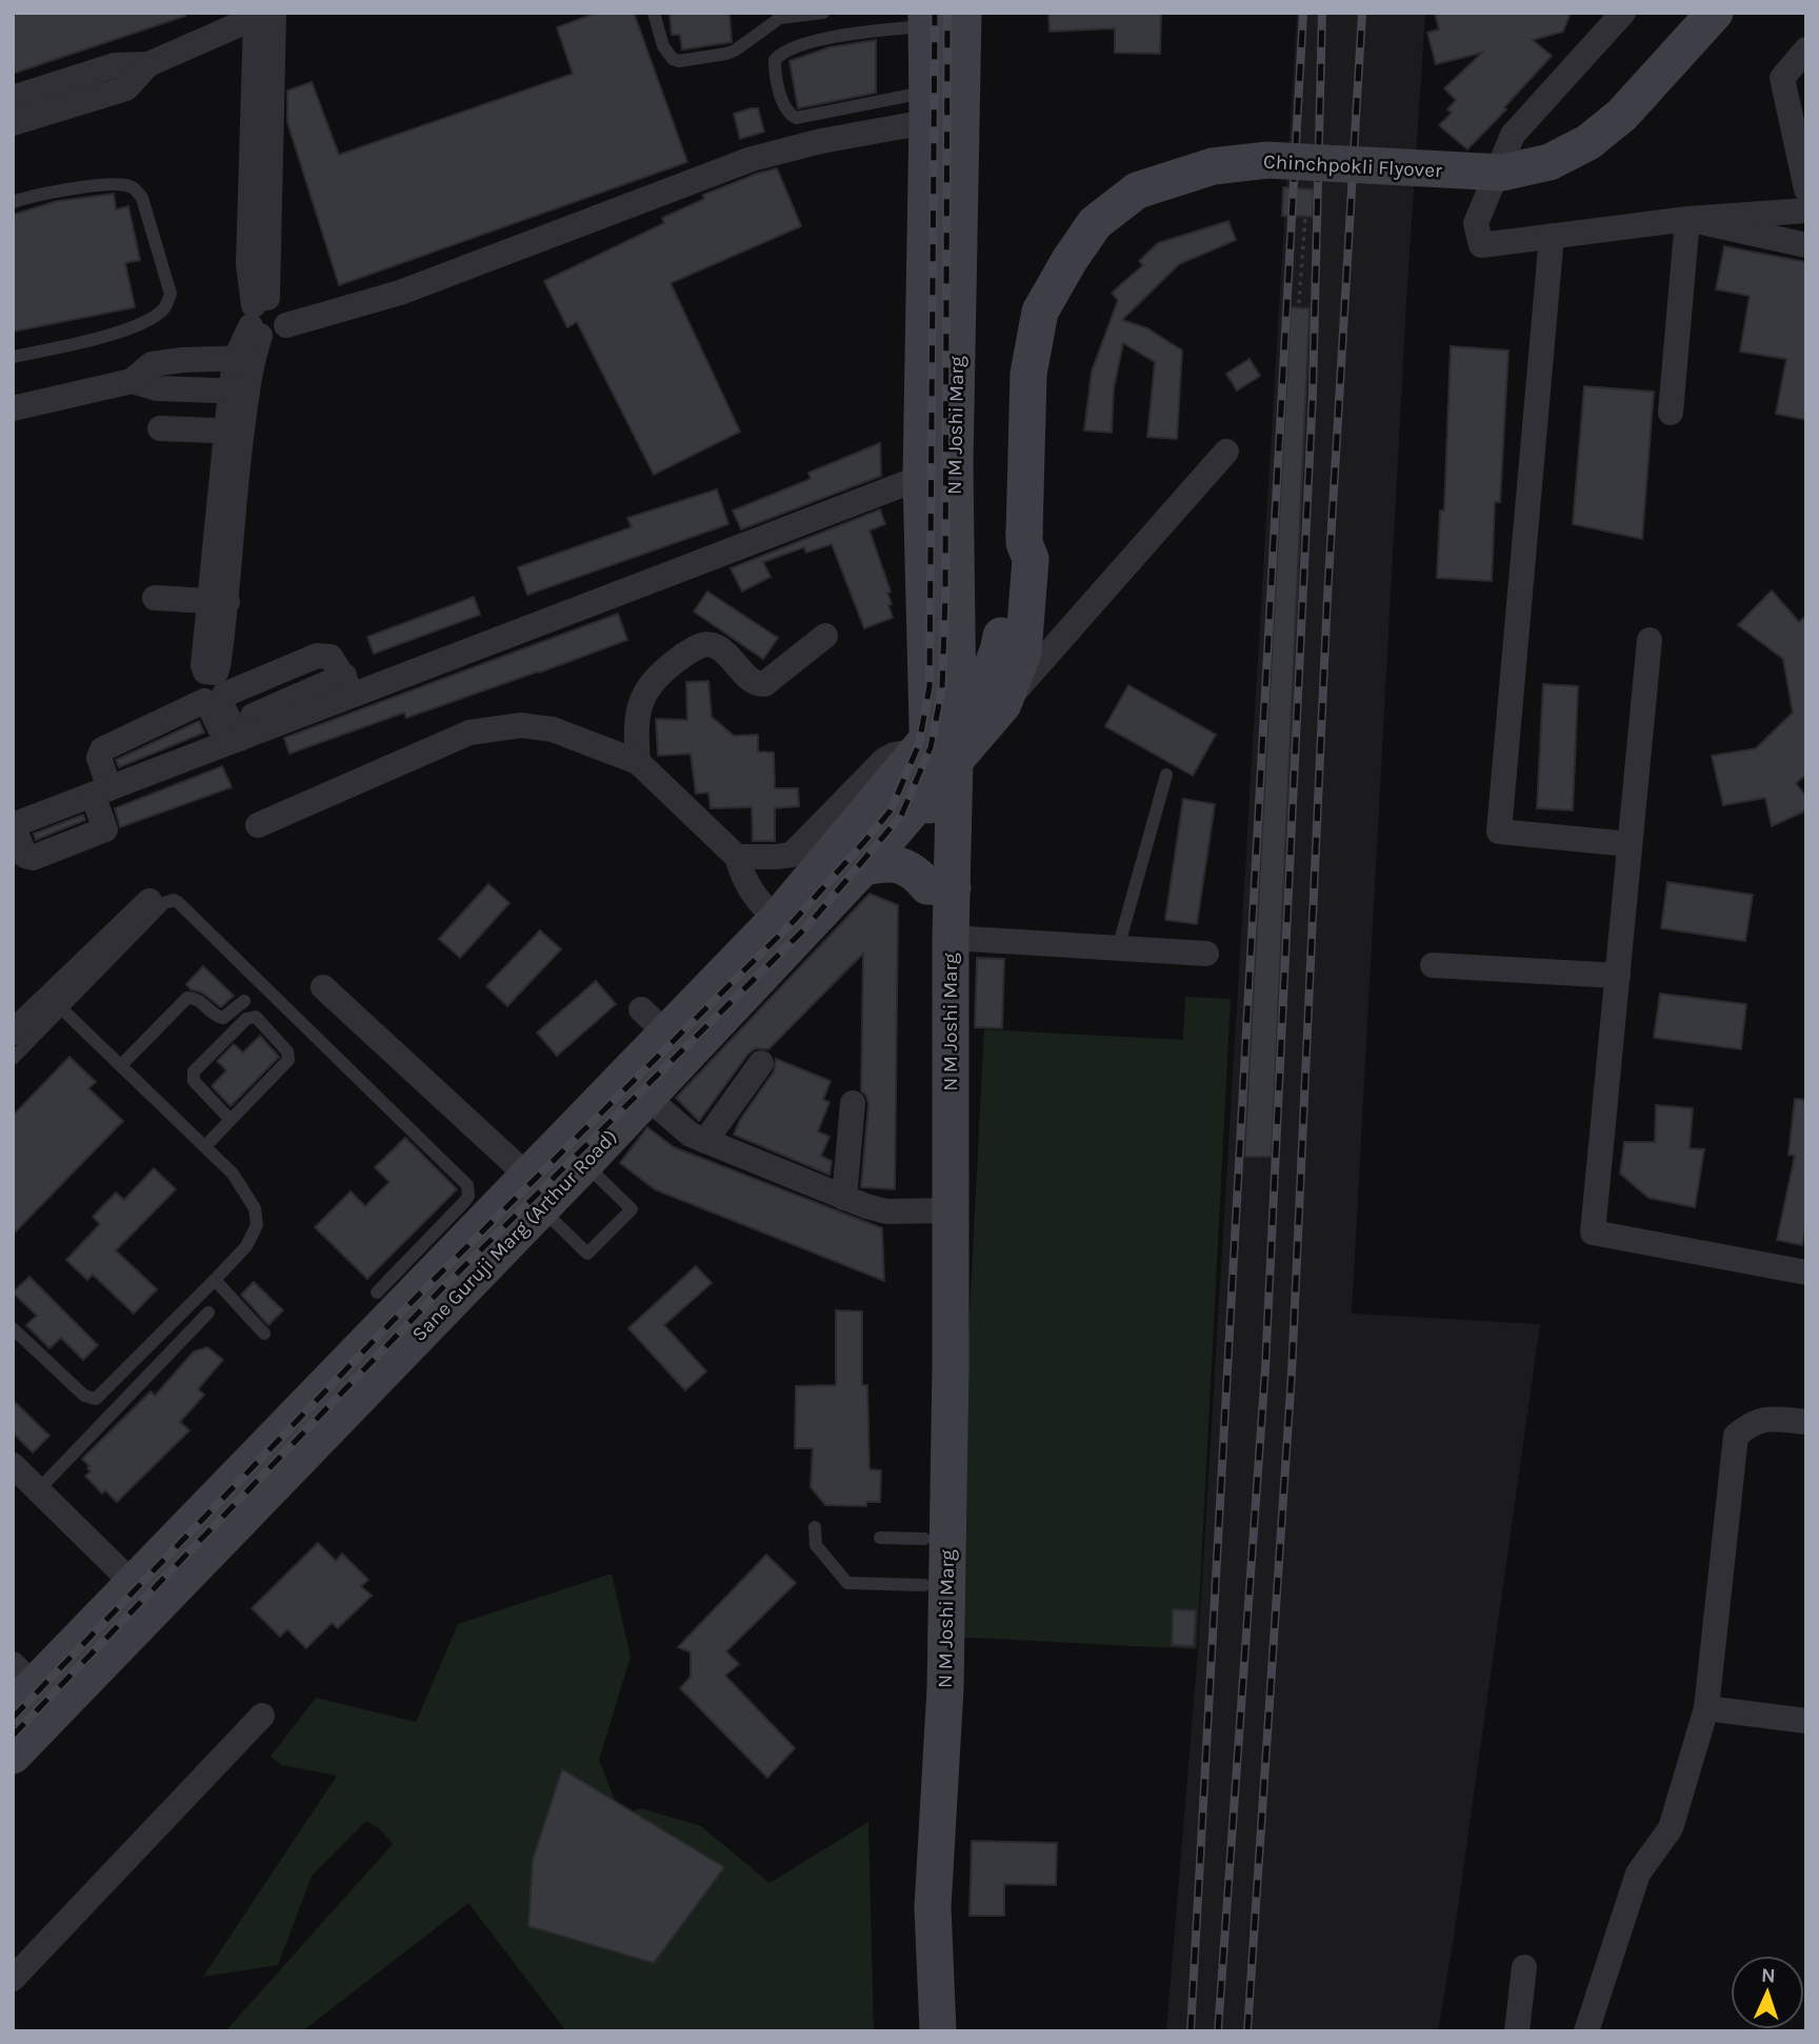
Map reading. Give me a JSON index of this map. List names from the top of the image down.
{
  "streets": {
    "main road": ["Chinchpokli Flyover", "N M Joshi Marg", "Sane Guruji Marg (Arthur Road)"]
  },
  "crossings": [
    ["Chinchpokli Flyover", "Sane Guruji Marg (Arthur Road)"],
    ["N M Joshi Marg", "Sane Guruji Marg (Arthur Road)"]
  ],
  "north": "top"
}
